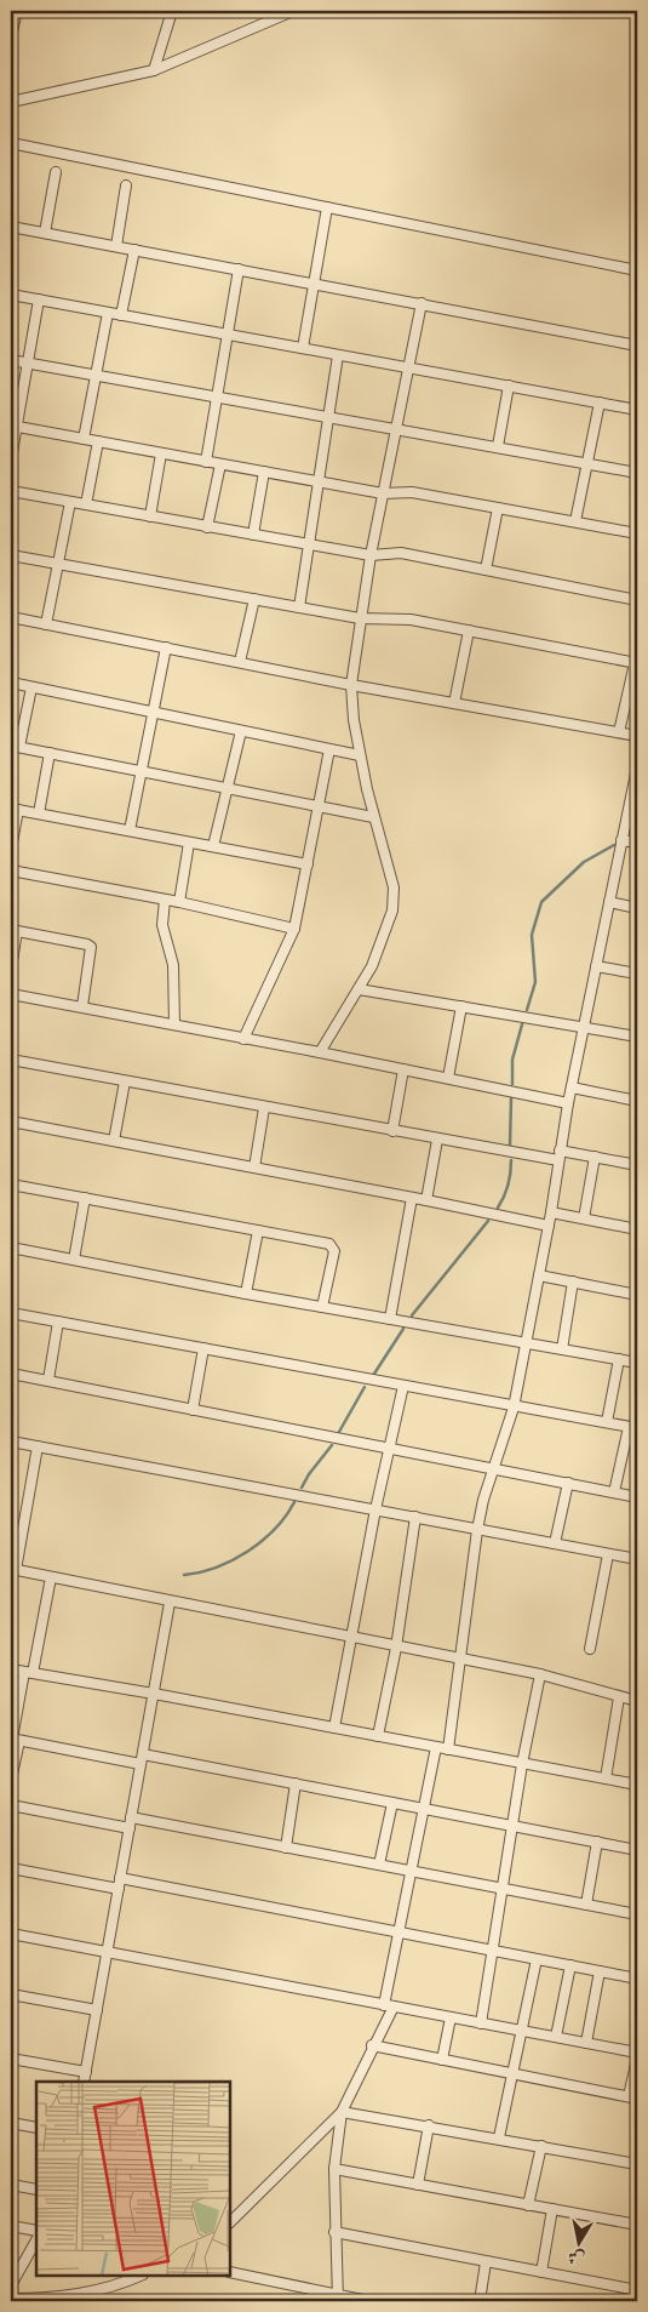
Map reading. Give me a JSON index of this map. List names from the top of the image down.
{
  "north": "bottom"
}
